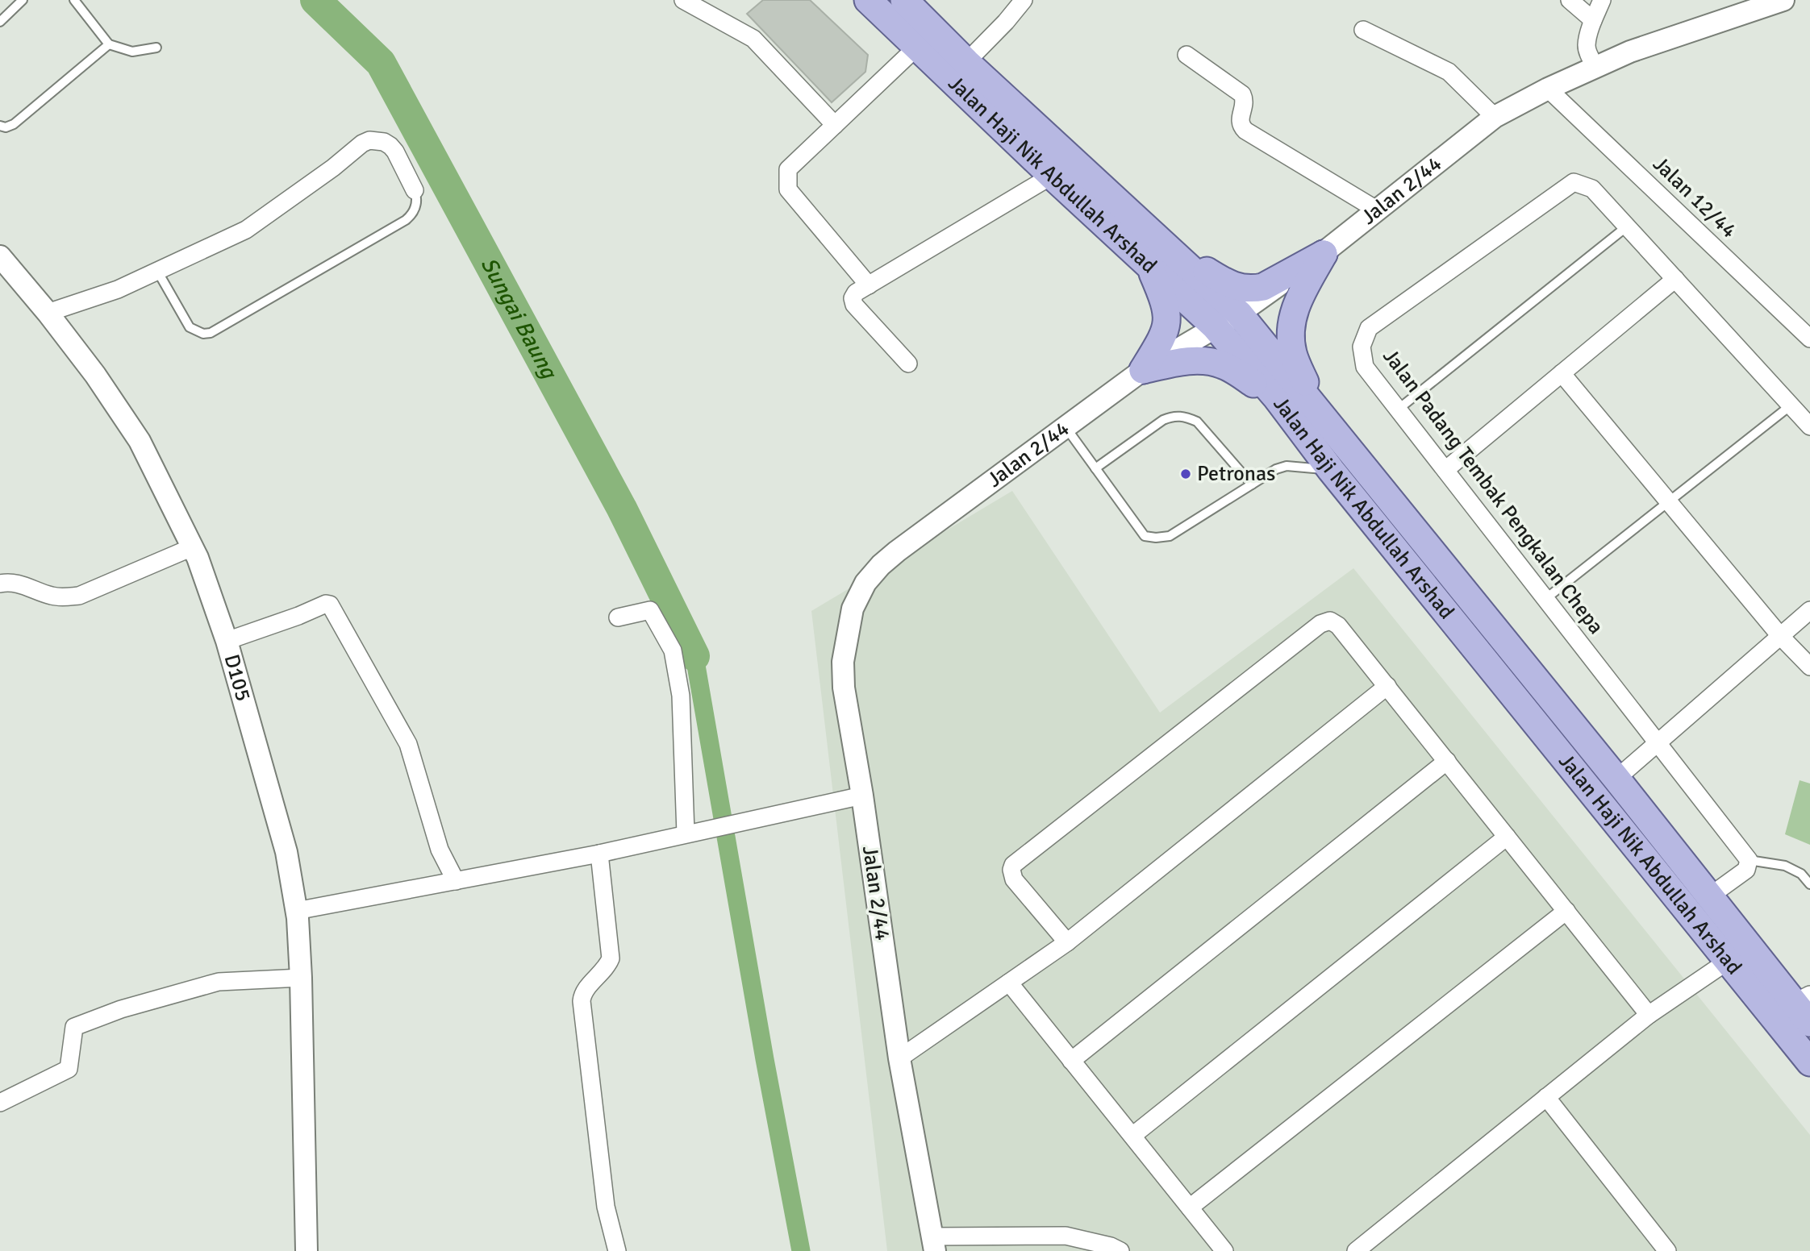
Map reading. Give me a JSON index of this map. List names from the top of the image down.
{
  "streets": {
    "main road": ["Jalan Haji Nik Abdullah Arshad"],
    "street": [
      "Jalan 2/44",
      "Jalan 12/44",
      "Jalan Padang Tembak Pengkalan Chepa",
      "D105"
    ]
  },
  "crossings": [
    ["Jalan Haji Nik Abdullah Arshad", "Jalan 2/44"],
    ["Jalan 2/44", "Jalan 12/44"]
  ],
  "water": ["Sungai Baung"],
  "places": ["Petronas"]
}
